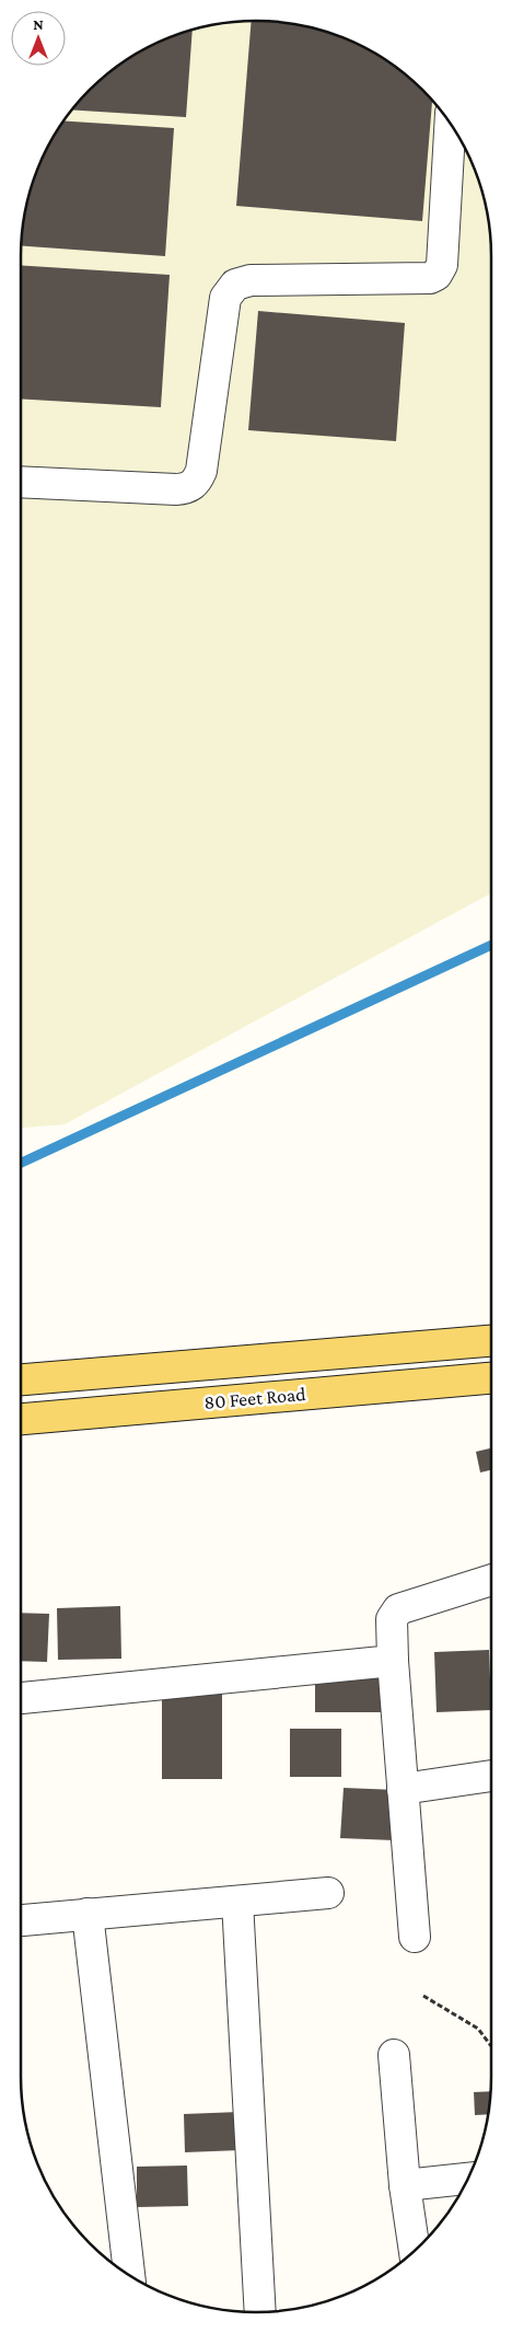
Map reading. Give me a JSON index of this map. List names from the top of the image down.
{
  "streets": {
    "main road": ["80 Feet Road"]
  },
  "north": "top"
}
